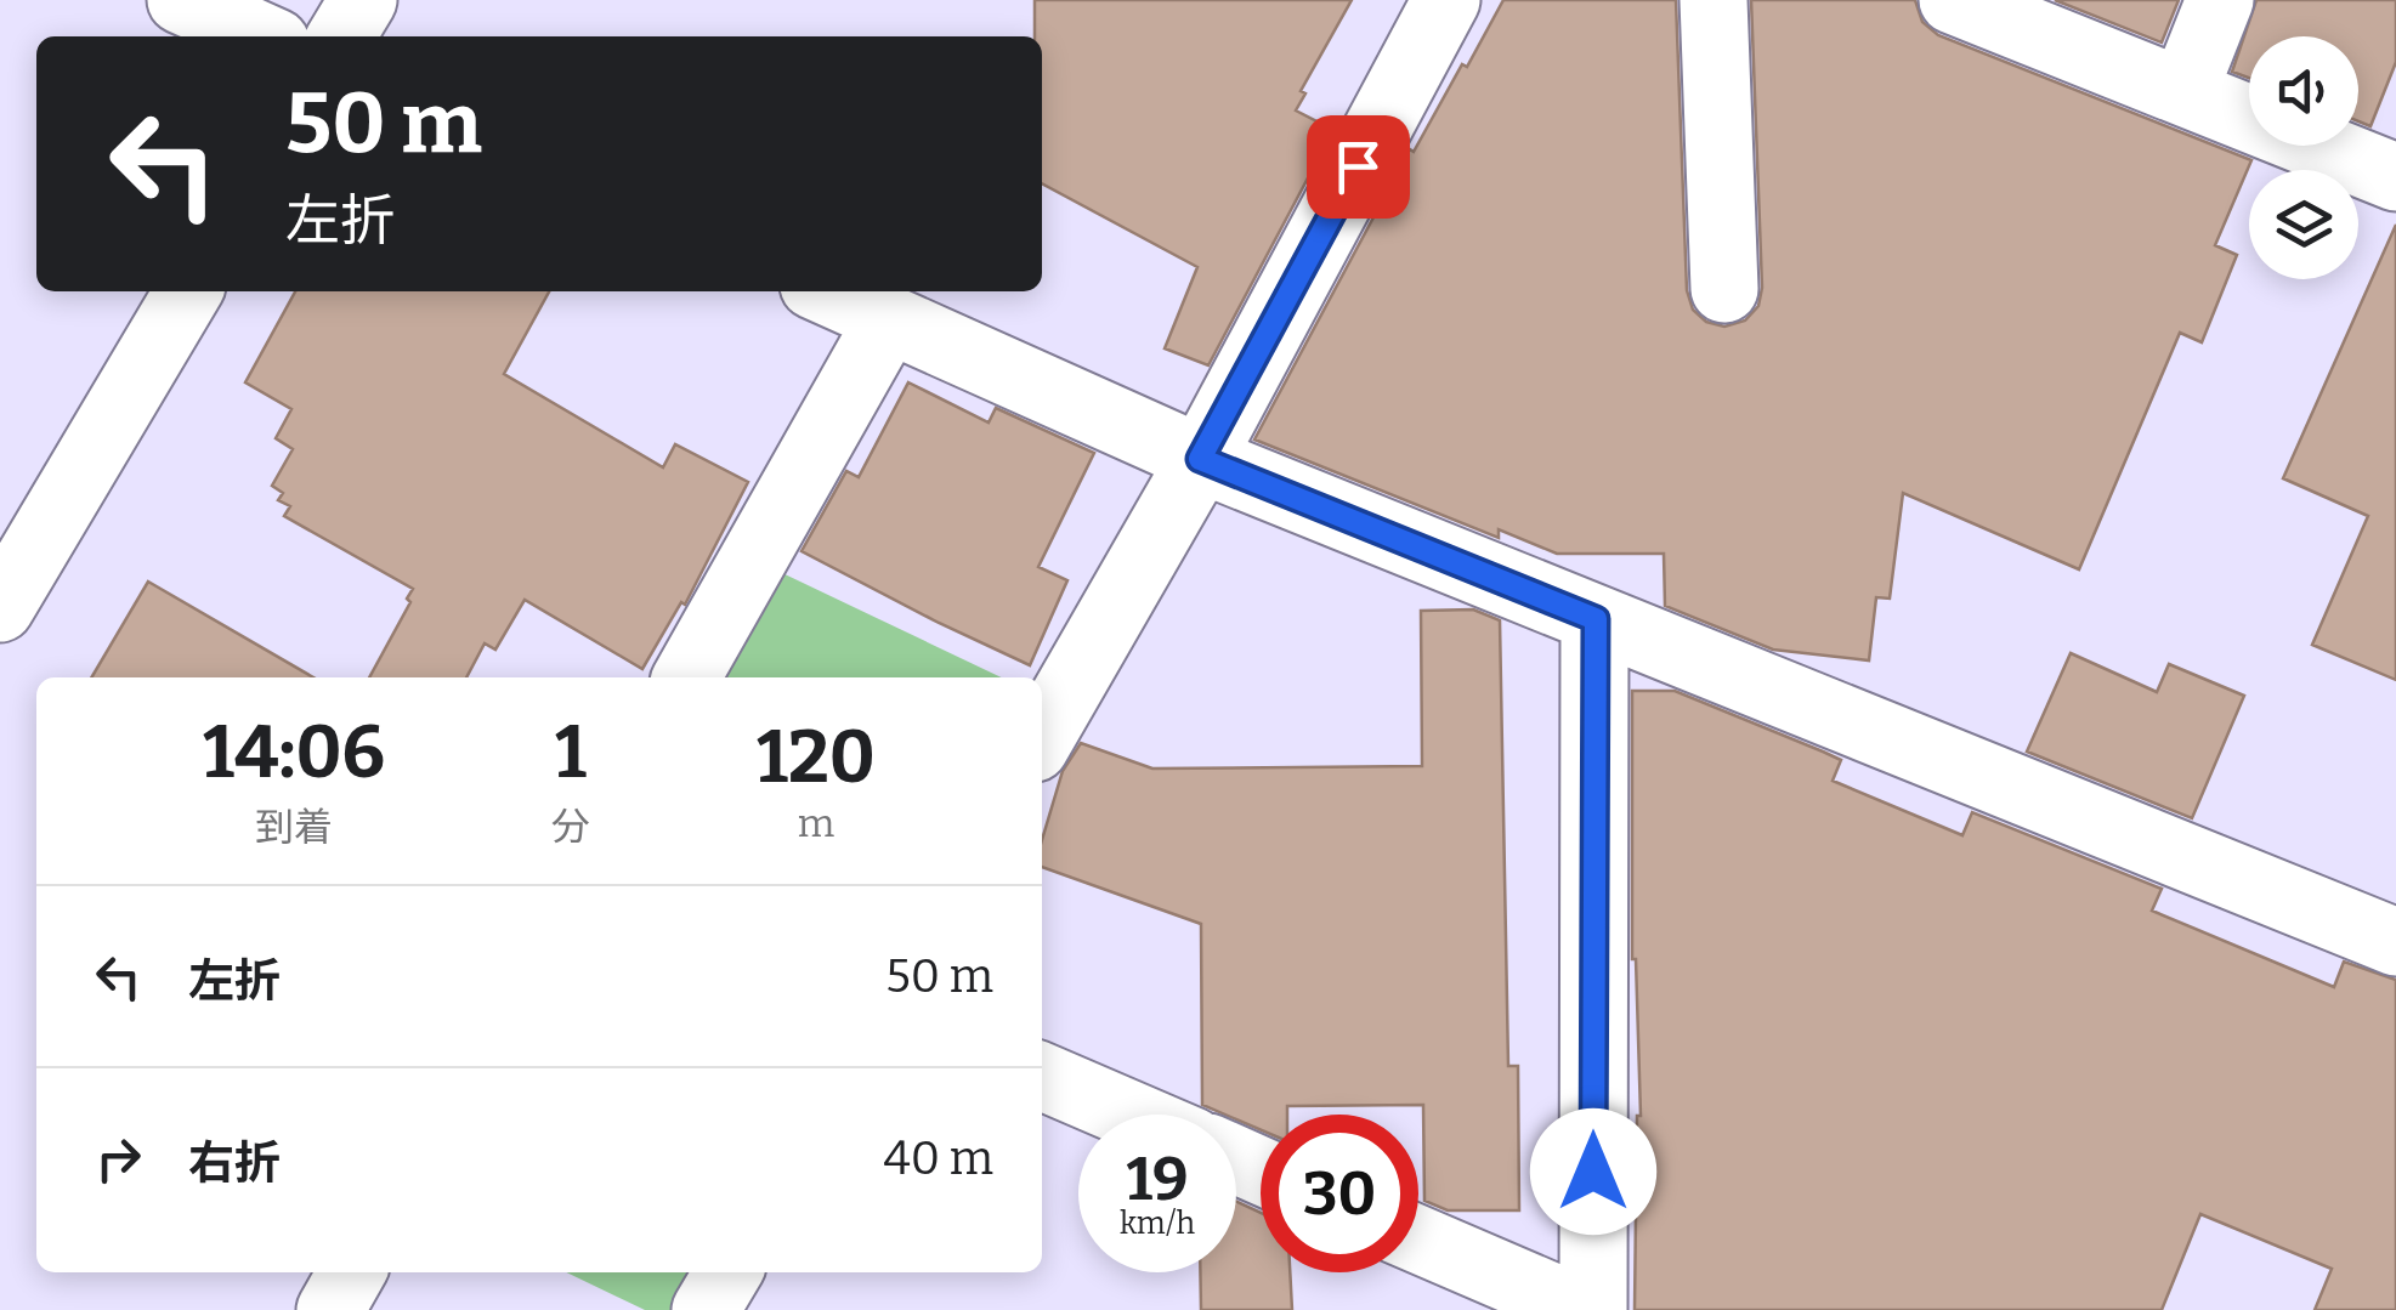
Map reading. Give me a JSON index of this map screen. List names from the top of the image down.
{
  "page": {
    "turn": ["50 m", "左折"],
    "eta": [
      "14:06",
      "到着",
      "1",
      "分",
      "120",
      "m"
    ],
    "list": [
      {
        "name": "左折",
        "value": "50 m"
      },
      {
        "name": "右折",
        "value": "40 m"
      }
    ],
    "speed": "19 km/h",
    "limit": "30"
  }
}
